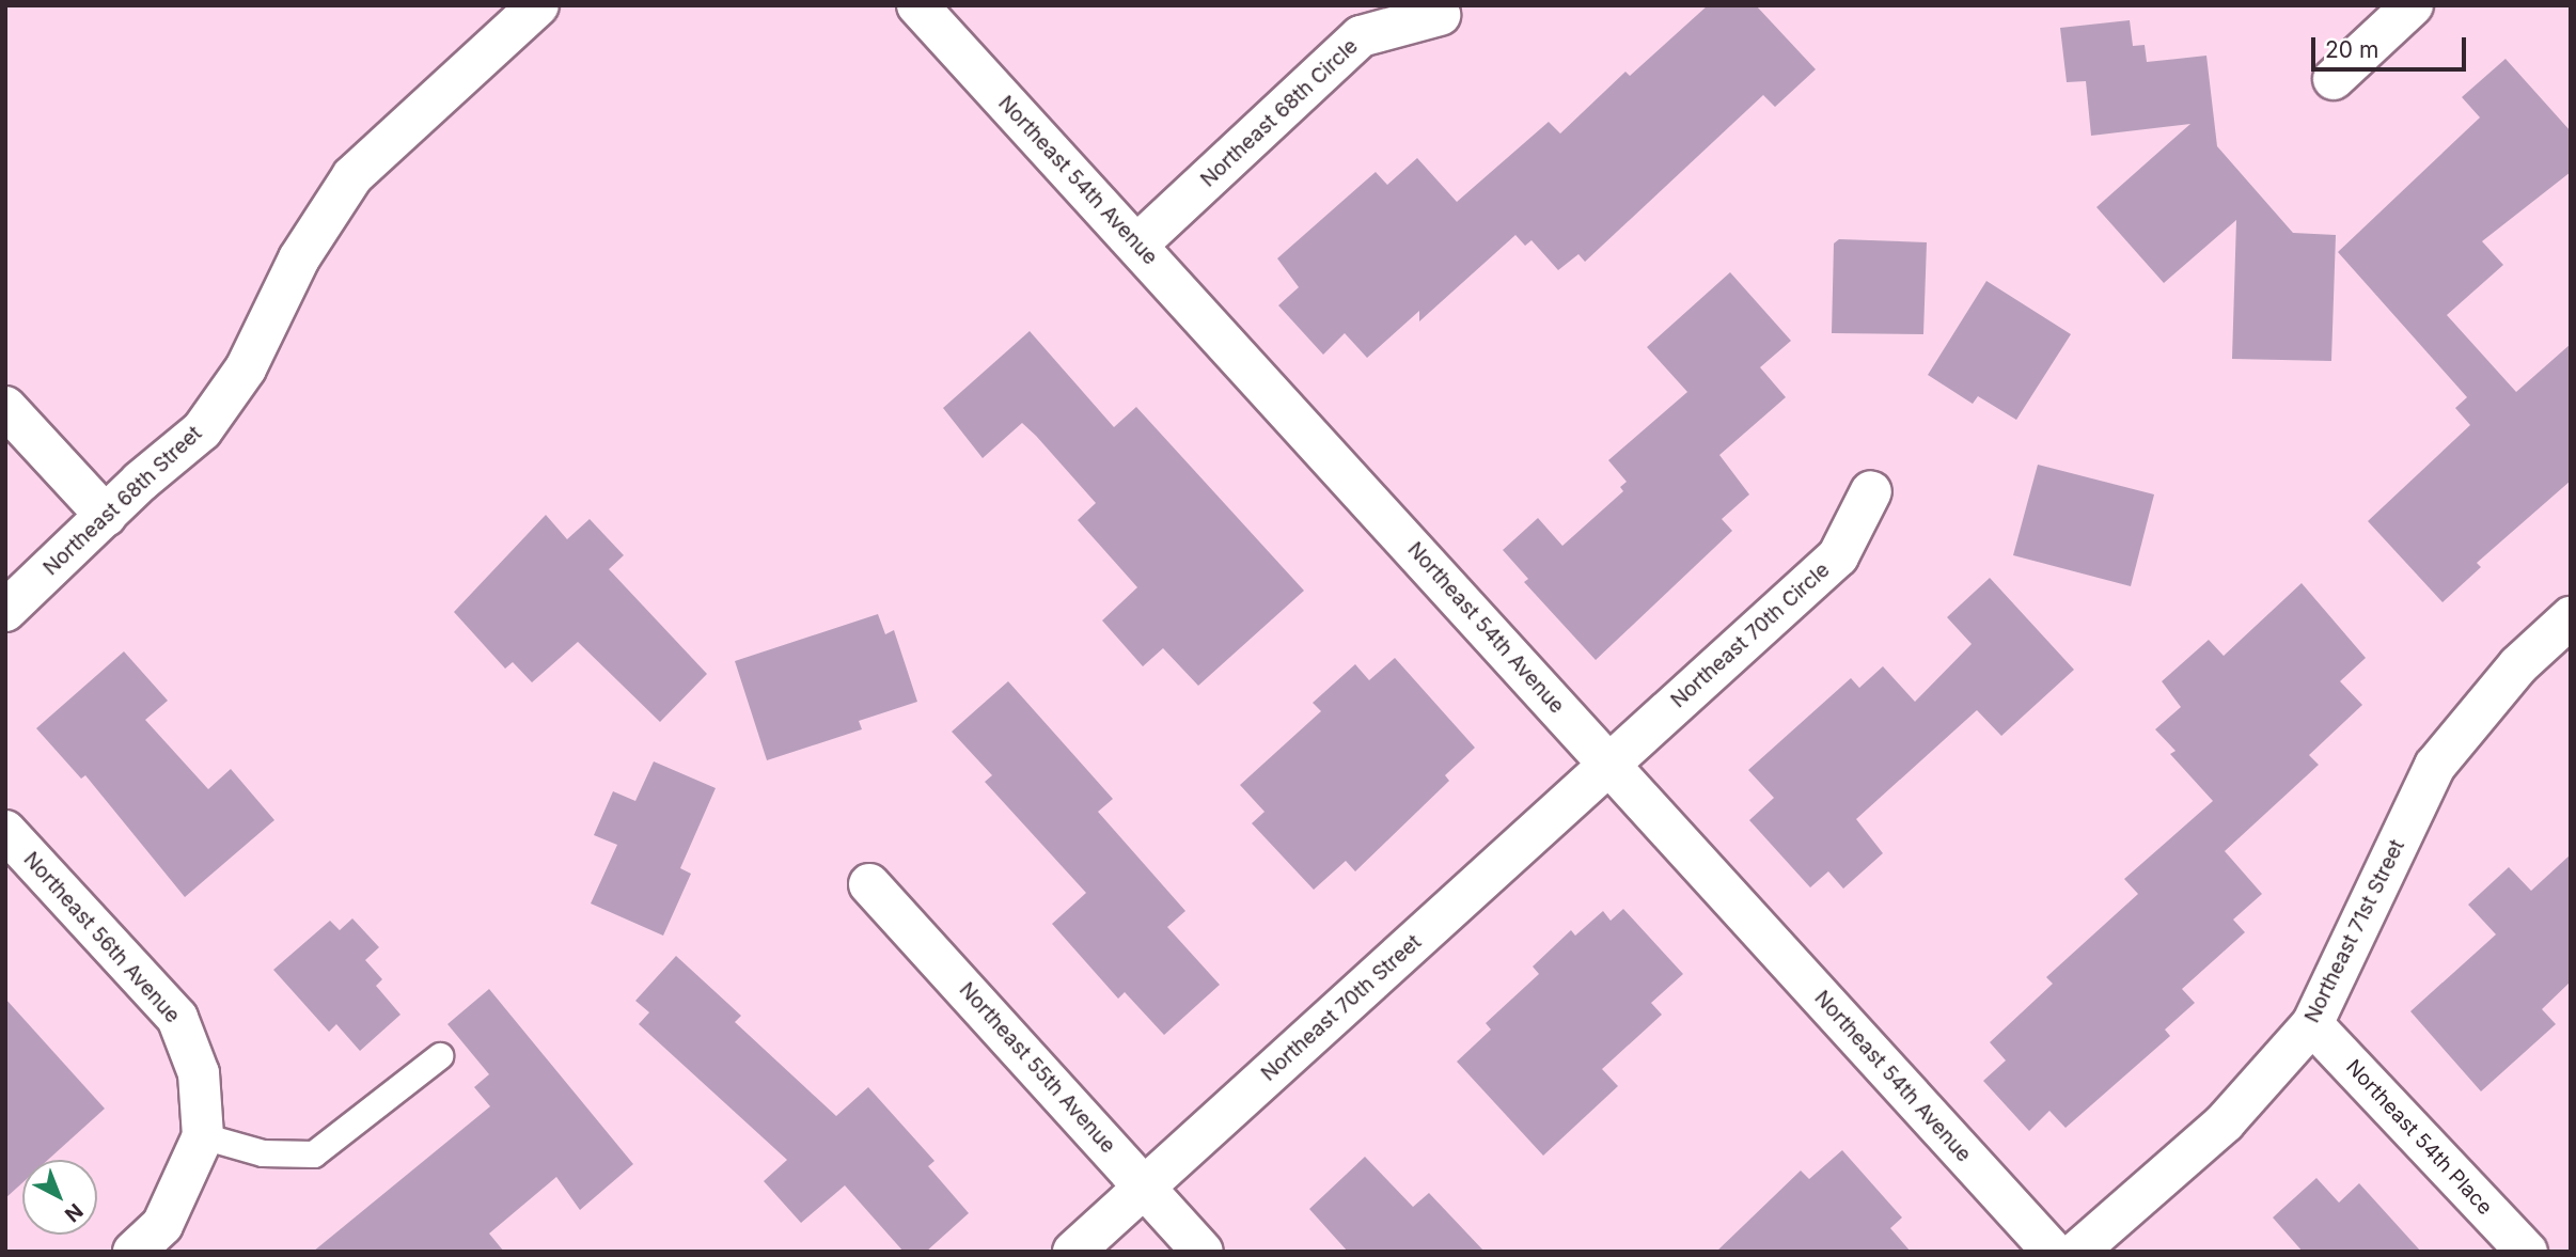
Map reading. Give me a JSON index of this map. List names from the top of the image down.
{
  "streets": {
    "street": [
      "Northeast 68th Circle",
      "Northeast 54th Avenue",
      "Northeast 68th Street",
      "Northeast 70th Circle",
      "Northeast 71st Street",
      "Northeast 56th Avenue",
      "Northeast 70th Street",
      "Northeast 55th Avenue",
      "Northeast 54th Place"
    ]
  },
  "crossings": [
    ["Northeast 68th Circle", "Northeast 54th Avenue"],
    ["Northeast 54th Avenue", "Northeast 70th Circle"],
    ["Northeast 54th Avenue", "Northeast 70th Street"],
    ["Northeast 70th Circle", "Northeast 70th Street"],
    ["Northeast 71st Street", "Northeast 54th Place"],
    ["Northeast 70th Street", "Northeast 55th Avenue"]
  ],
  "scale_bar": "20 m",
  "north": "bottom right"
}
